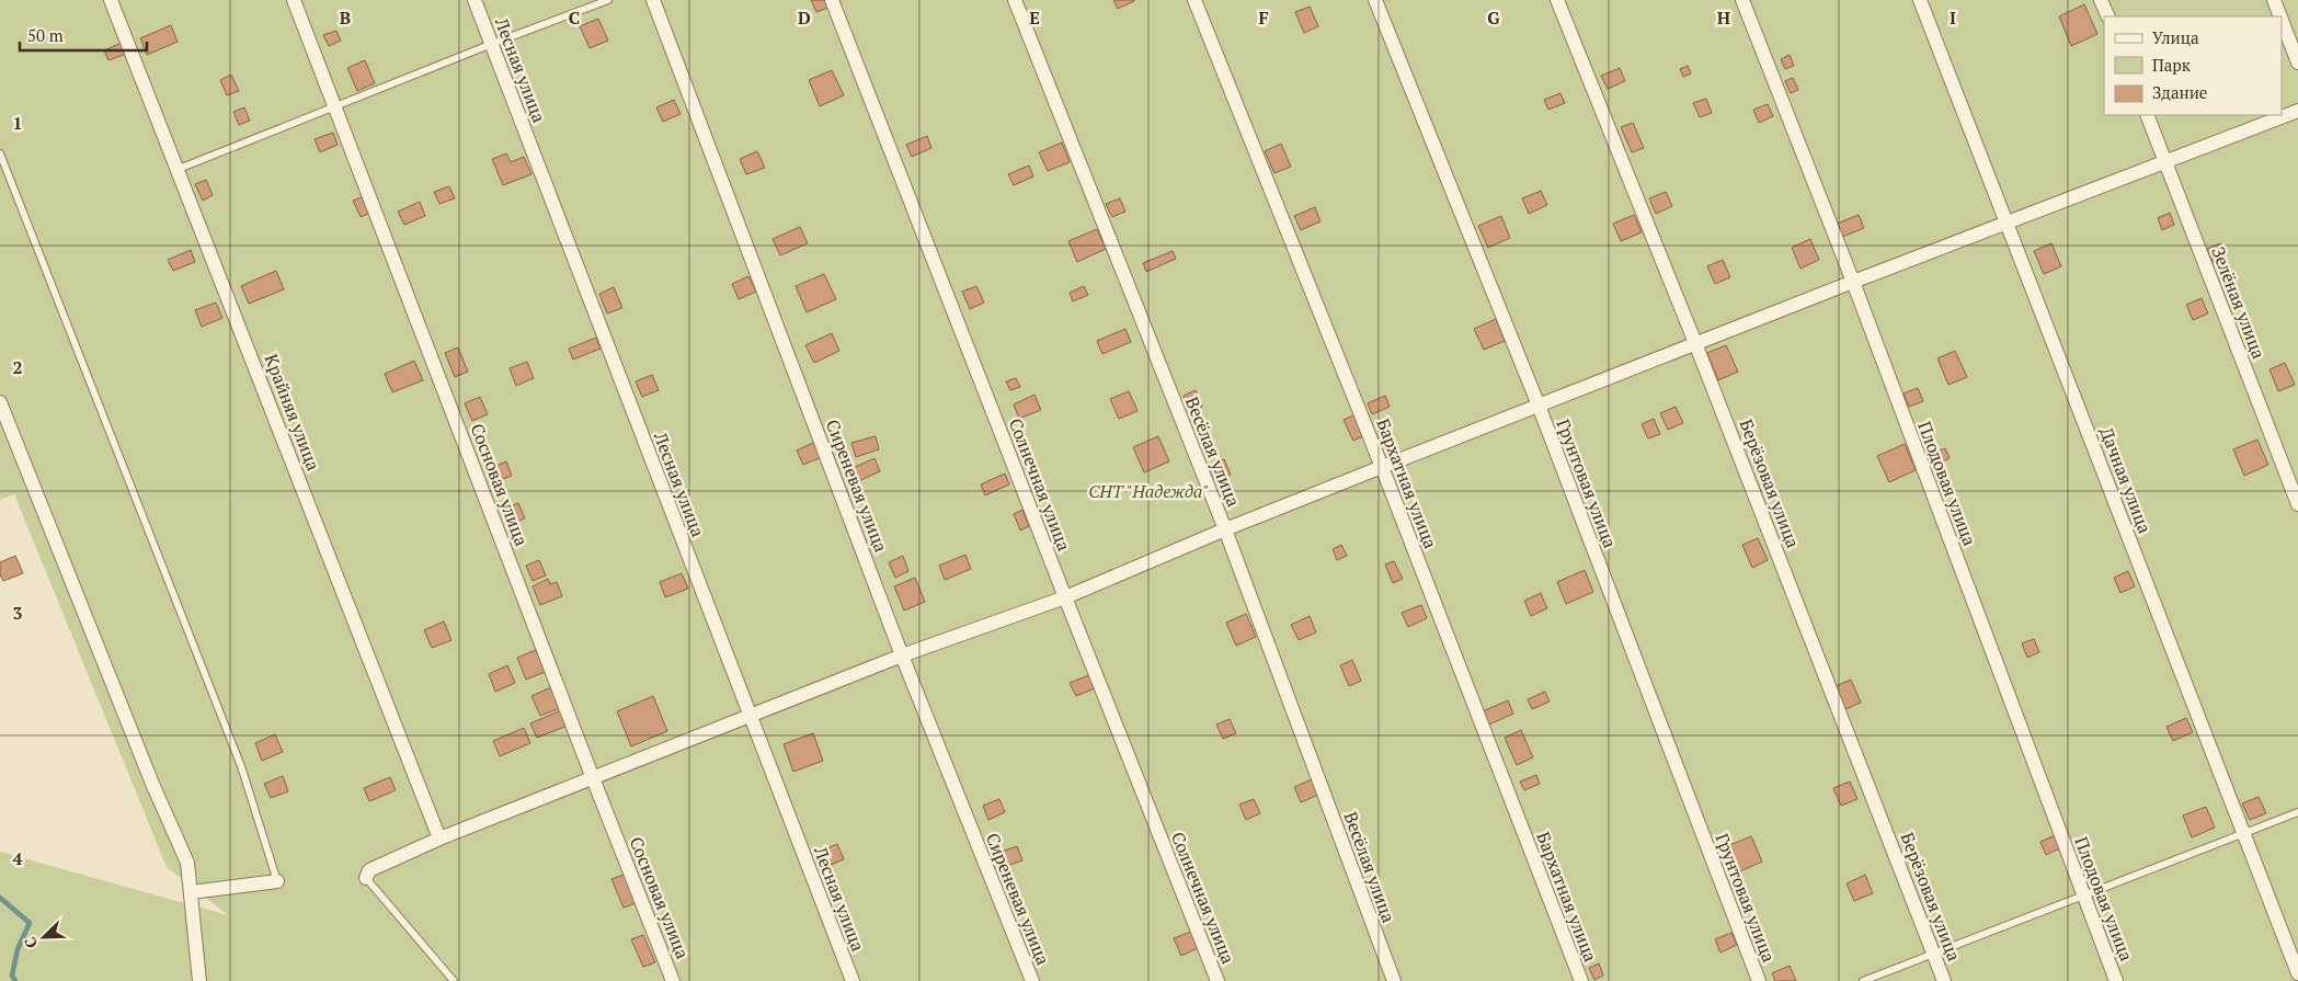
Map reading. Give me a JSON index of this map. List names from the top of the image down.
{
  "streets": {
    "street": [
      "Лесная улица",
      "Зелёная улица",
      "Крайняя улица",
      "Весёлая улица",
      "Дачная улица",
      "Бархатная улица",
      "Грунтовая улица",
      "Берёзовая улица",
      "Плодовая улица",
      "Сосновая улица",
      "Солнечная улица",
      "Сиреневая улица"
    ]
  },
  "parks": ["СНТ \"Надежда\""],
  "legend": ["Улица", "Парк", "Здание"],
  "scale_bar": "50 m",
  "north": "bottom left",
  "grid": {
    "columns": [
      "B",
      "C",
      "D",
      "E",
      "F",
      "G",
      "H",
      "I"
    ],
    "rows": [
      "1",
      "2",
      "3",
      "4"
    ]
  }
}
